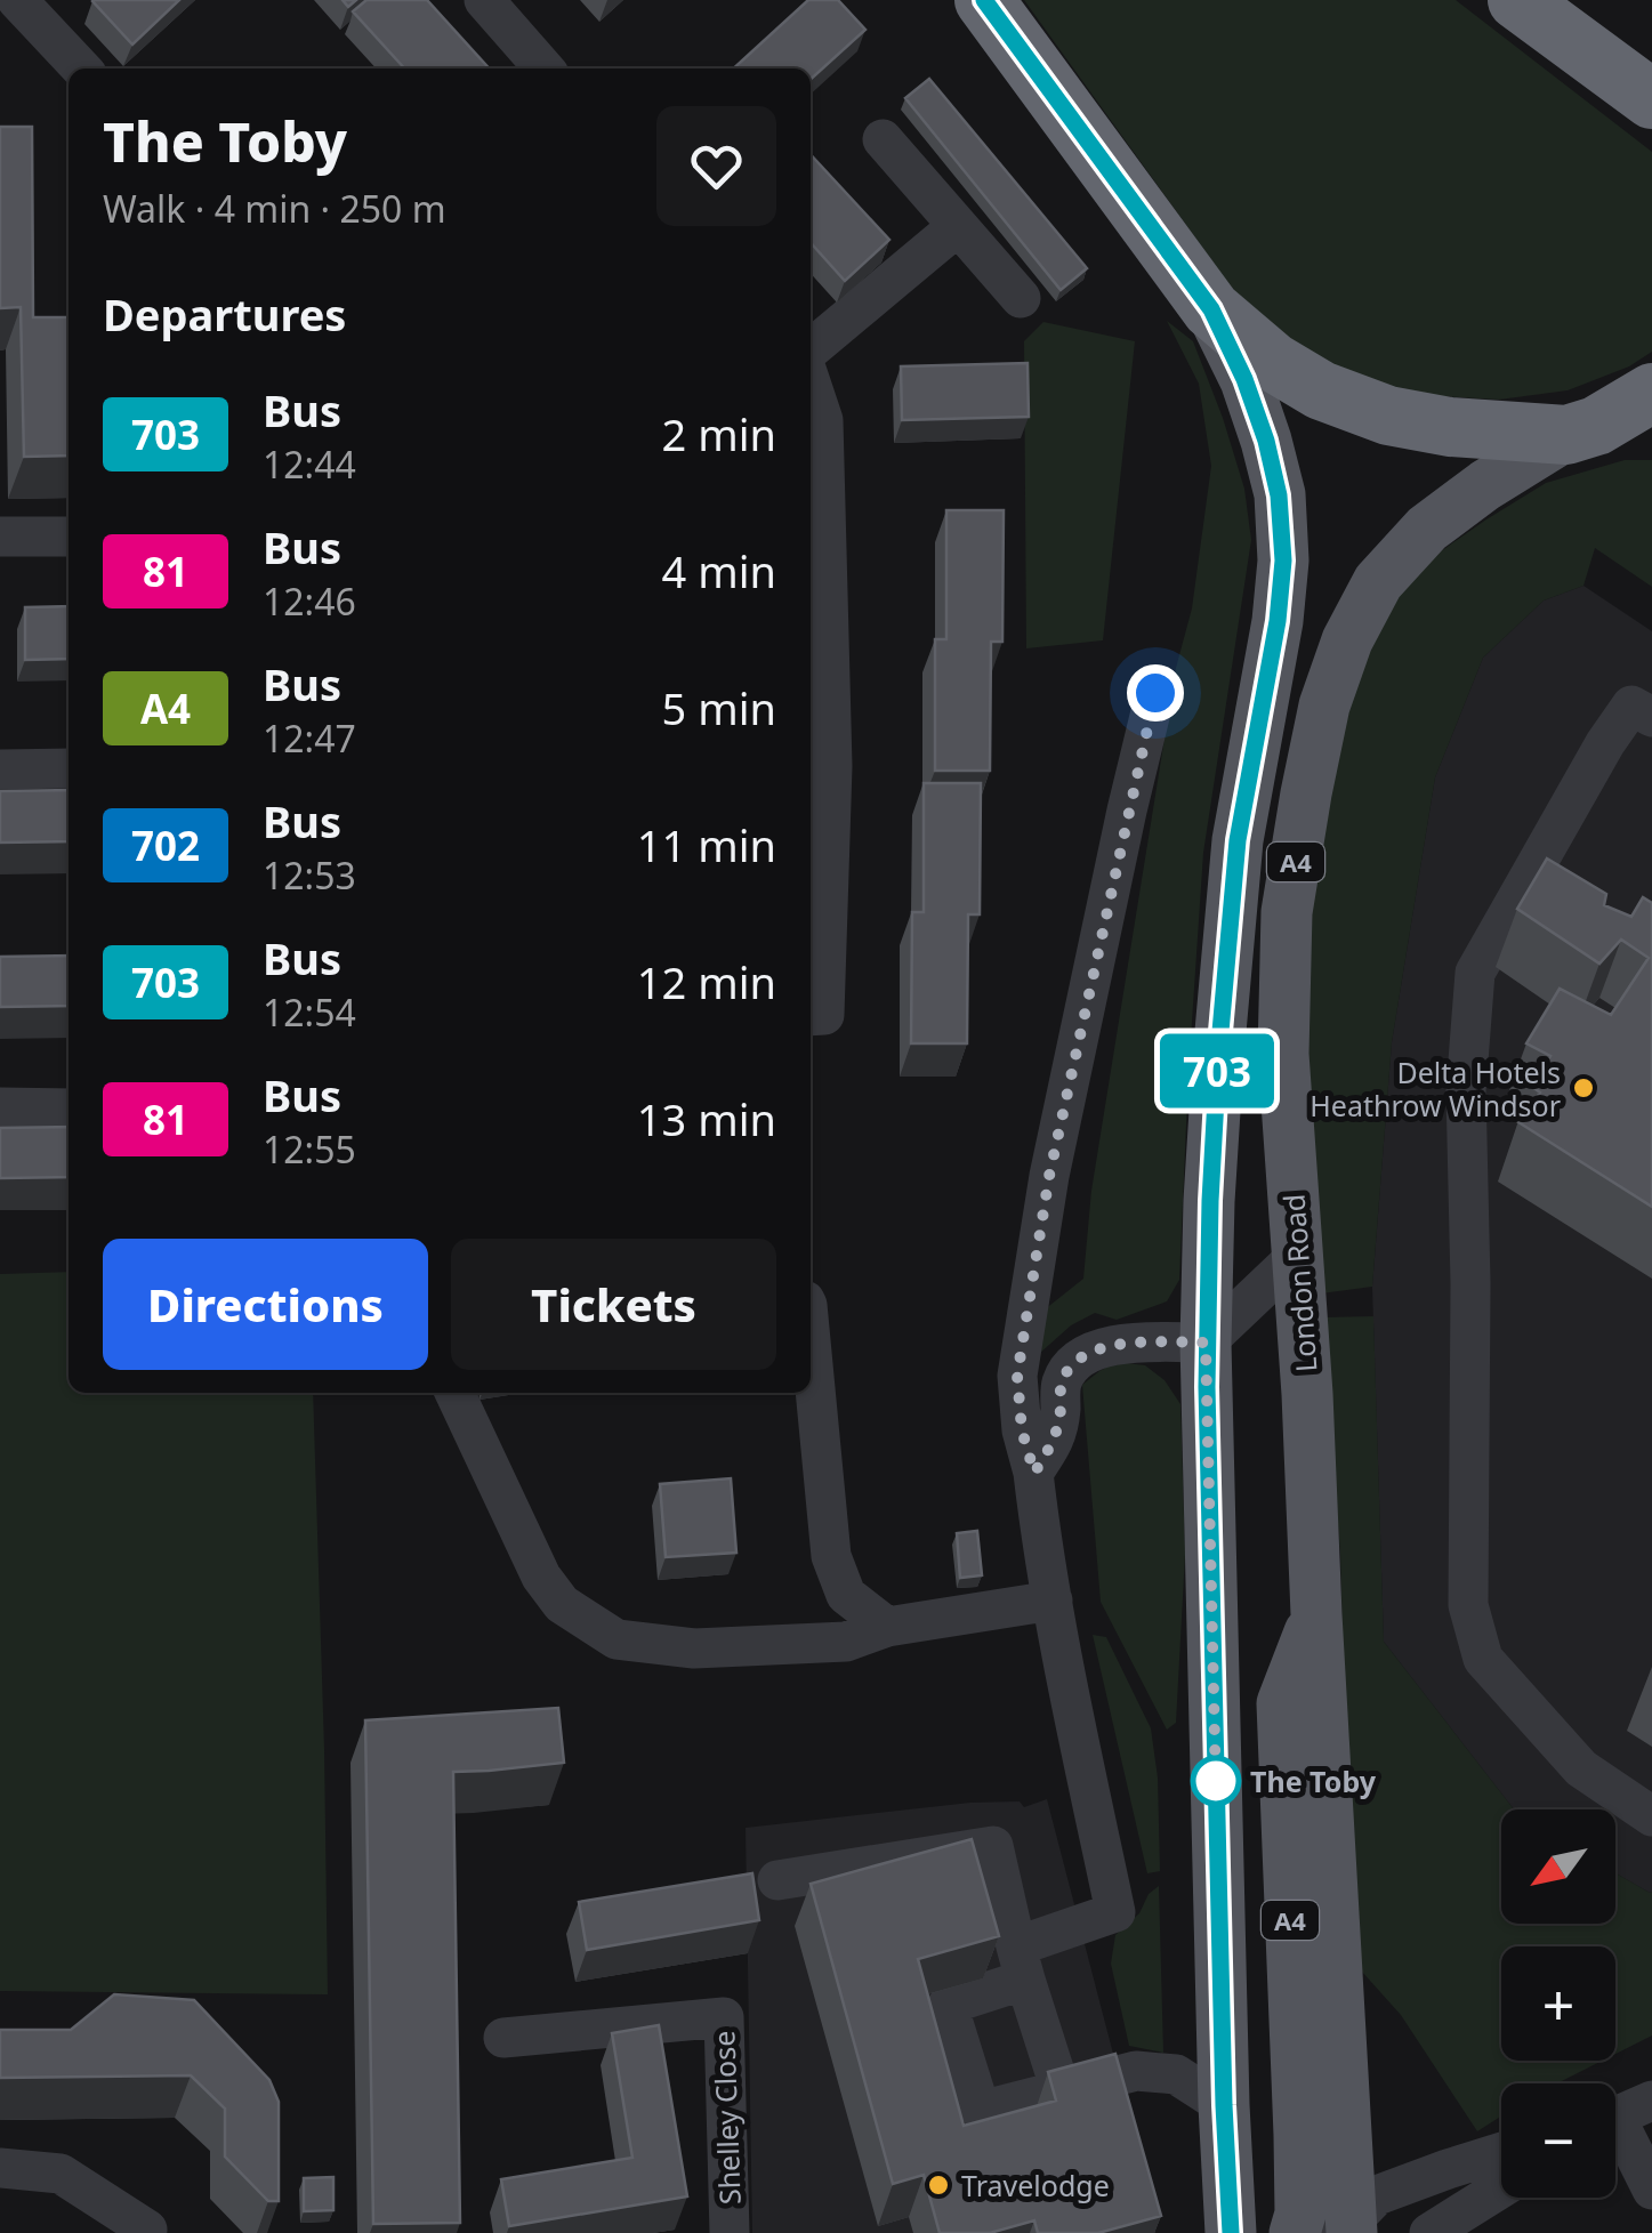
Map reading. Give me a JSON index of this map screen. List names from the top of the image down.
{
  "streets": {
    "main road": ["A4", "London Road"],
    "street": ["Shelley Close"]
  },
  "places": ["Delta Hotels Heathrow Windsor", "The Toby", "Travelodge"],
  "lines": ["bus line 703"],
  "north": "bottom left",
  "page": {
    "on_map": "703",
    "heading": [
      ["The Toby", "Walk · 4 min · 250 m"],
      "Departures"
    ],
    "list": [
      {
        "mark": "703",
        "name": "Bus",
        "note": "12:44",
        "value": "2 min"
      },
      {
        "mark": "81",
        "name": "Bus",
        "note": "12:46",
        "value": "4 min"
      },
      {
        "mark": "A4",
        "name": "Bus",
        "note": "12:47",
        "value": "5 min"
      },
      {
        "mark": "702",
        "name": "Bus",
        "note": "12:53",
        "value": "11 min"
      },
      {
        "mark": "703",
        "name": "Bus",
        "note": "12:54",
        "value": "12 min"
      },
      {
        "mark": "81",
        "name": "Bus",
        "note": "12:55",
        "value": "13 min"
      }
    ],
    "buttons": ["Directions", "Tickets"],
    "map_buttons": ["+", "−"]
  }
}
